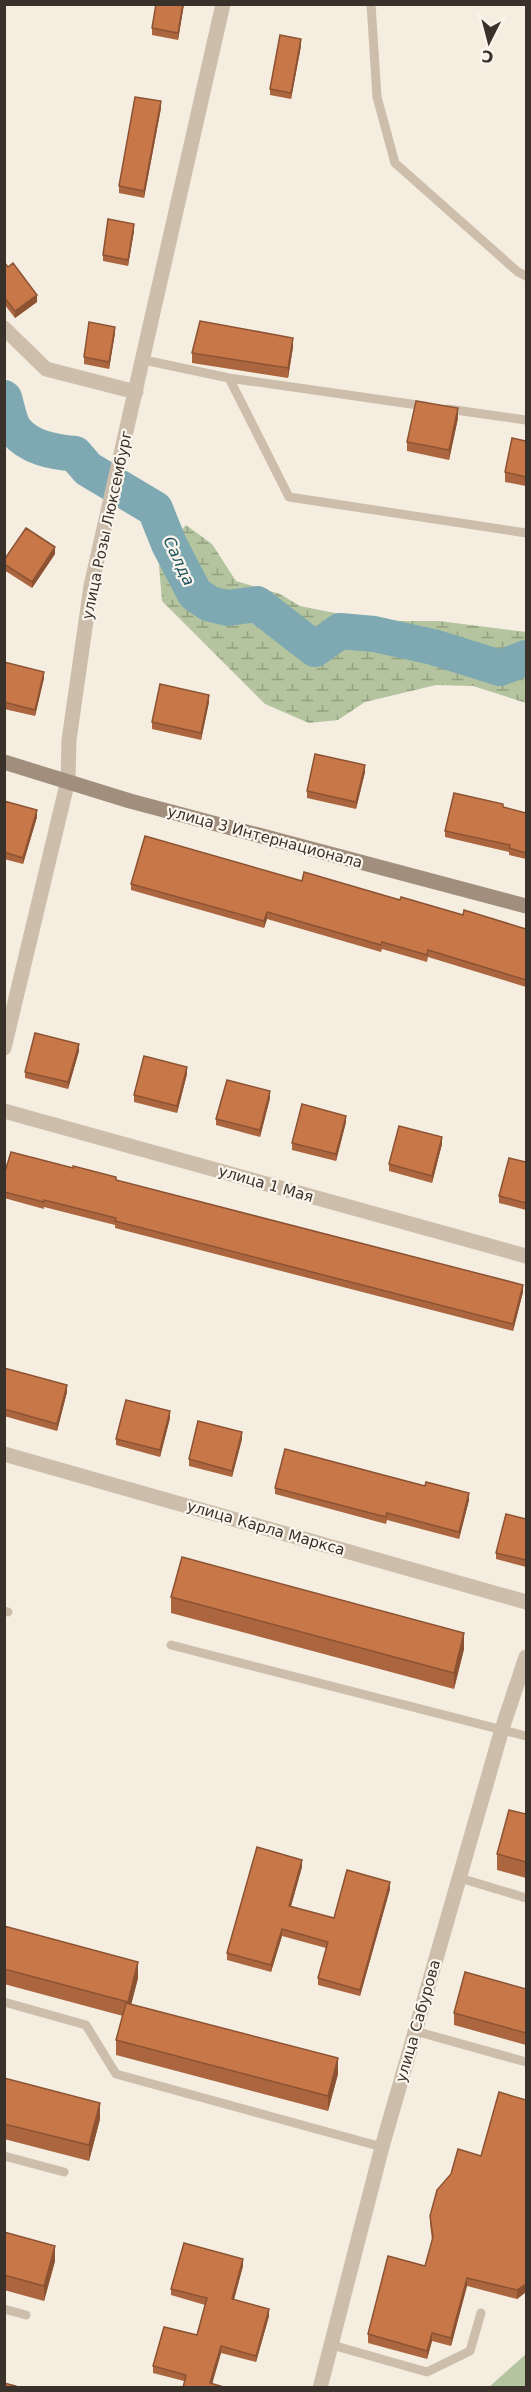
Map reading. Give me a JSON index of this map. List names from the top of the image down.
{
  "streets": {
    "main road": ["улица 3 Интернационала"],
    "street": [
      "улица Розы Люксембург",
      "улица 1 Мая",
      "улица Карла Маркса",
      "улица Сабурова"
    ]
  },
  "crossings": [
    ["улица Розы Люксембург", "улица 3 Интернационала"]
  ],
  "water": ["Салда"],
  "north": "bottom"
}
